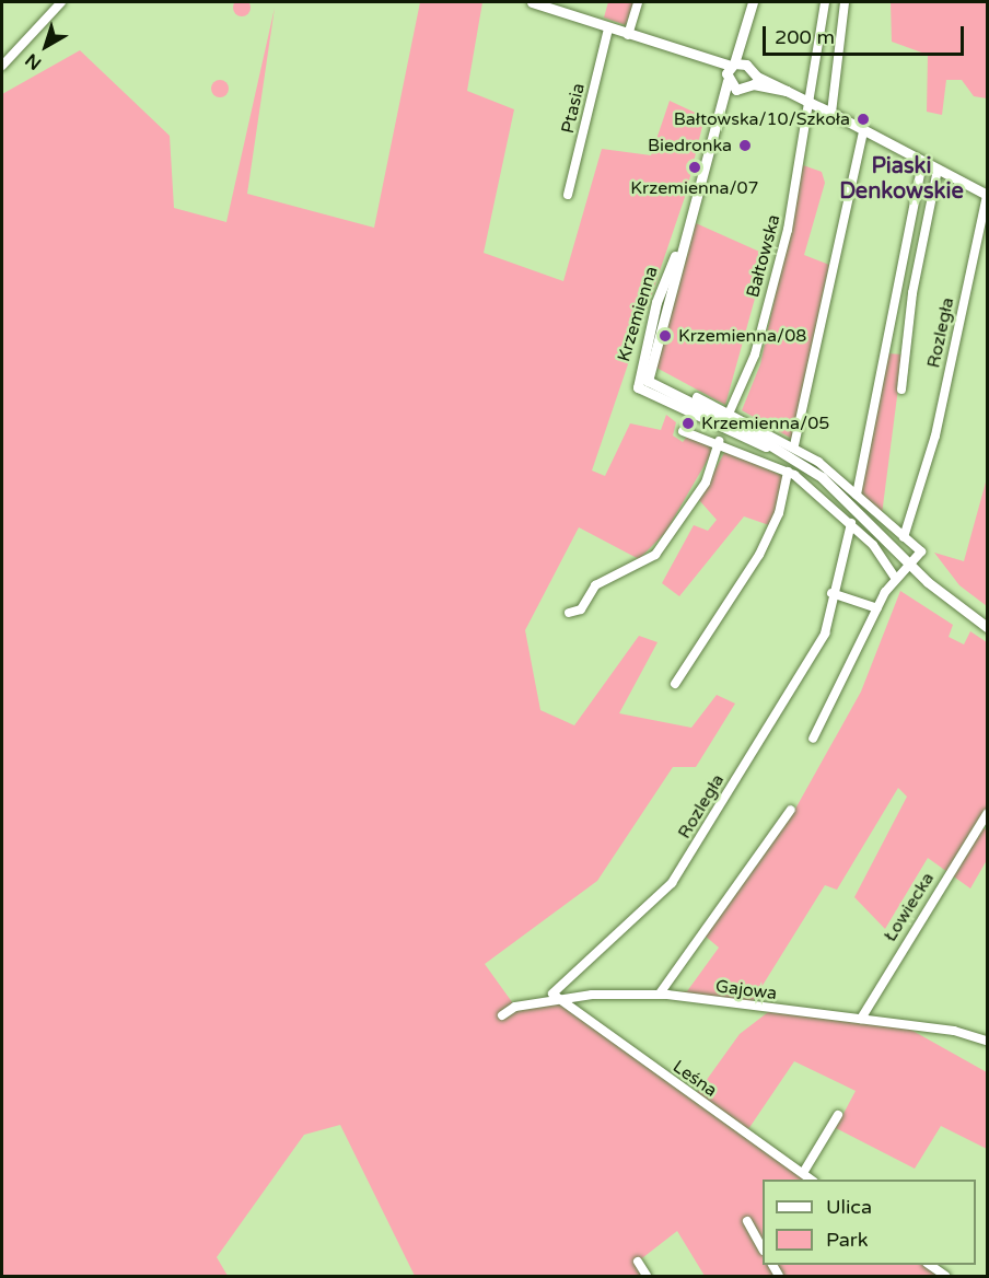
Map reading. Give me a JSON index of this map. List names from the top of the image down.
{
  "streets": {
    "main road": ["Krzemienna"],
    "street": [
      "Ptasia",
      "Bałtowska",
      "Rozległa",
      "Łowiecka",
      "Gajowa",
      "Leśna"
    ]
  },
  "crossings": [
    ["Rozległa", "Gajowa"],
    ["Rozległa", "Leśna"],
    ["Łowiecka", "Gajowa"],
    ["Gajowa", "Leśna"]
  ],
  "districts": ["Piaski Denkowskie"],
  "places": [
    "Bałtowska/10/Szkoła",
    "Biedronka",
    "Krzemienna/07",
    "Krzemienna/08",
    "Krzemienna/05"
  ],
  "legend": ["Ulica", "Park"],
  "scale_bar": "200 m",
  "north": "bottom left"
}
